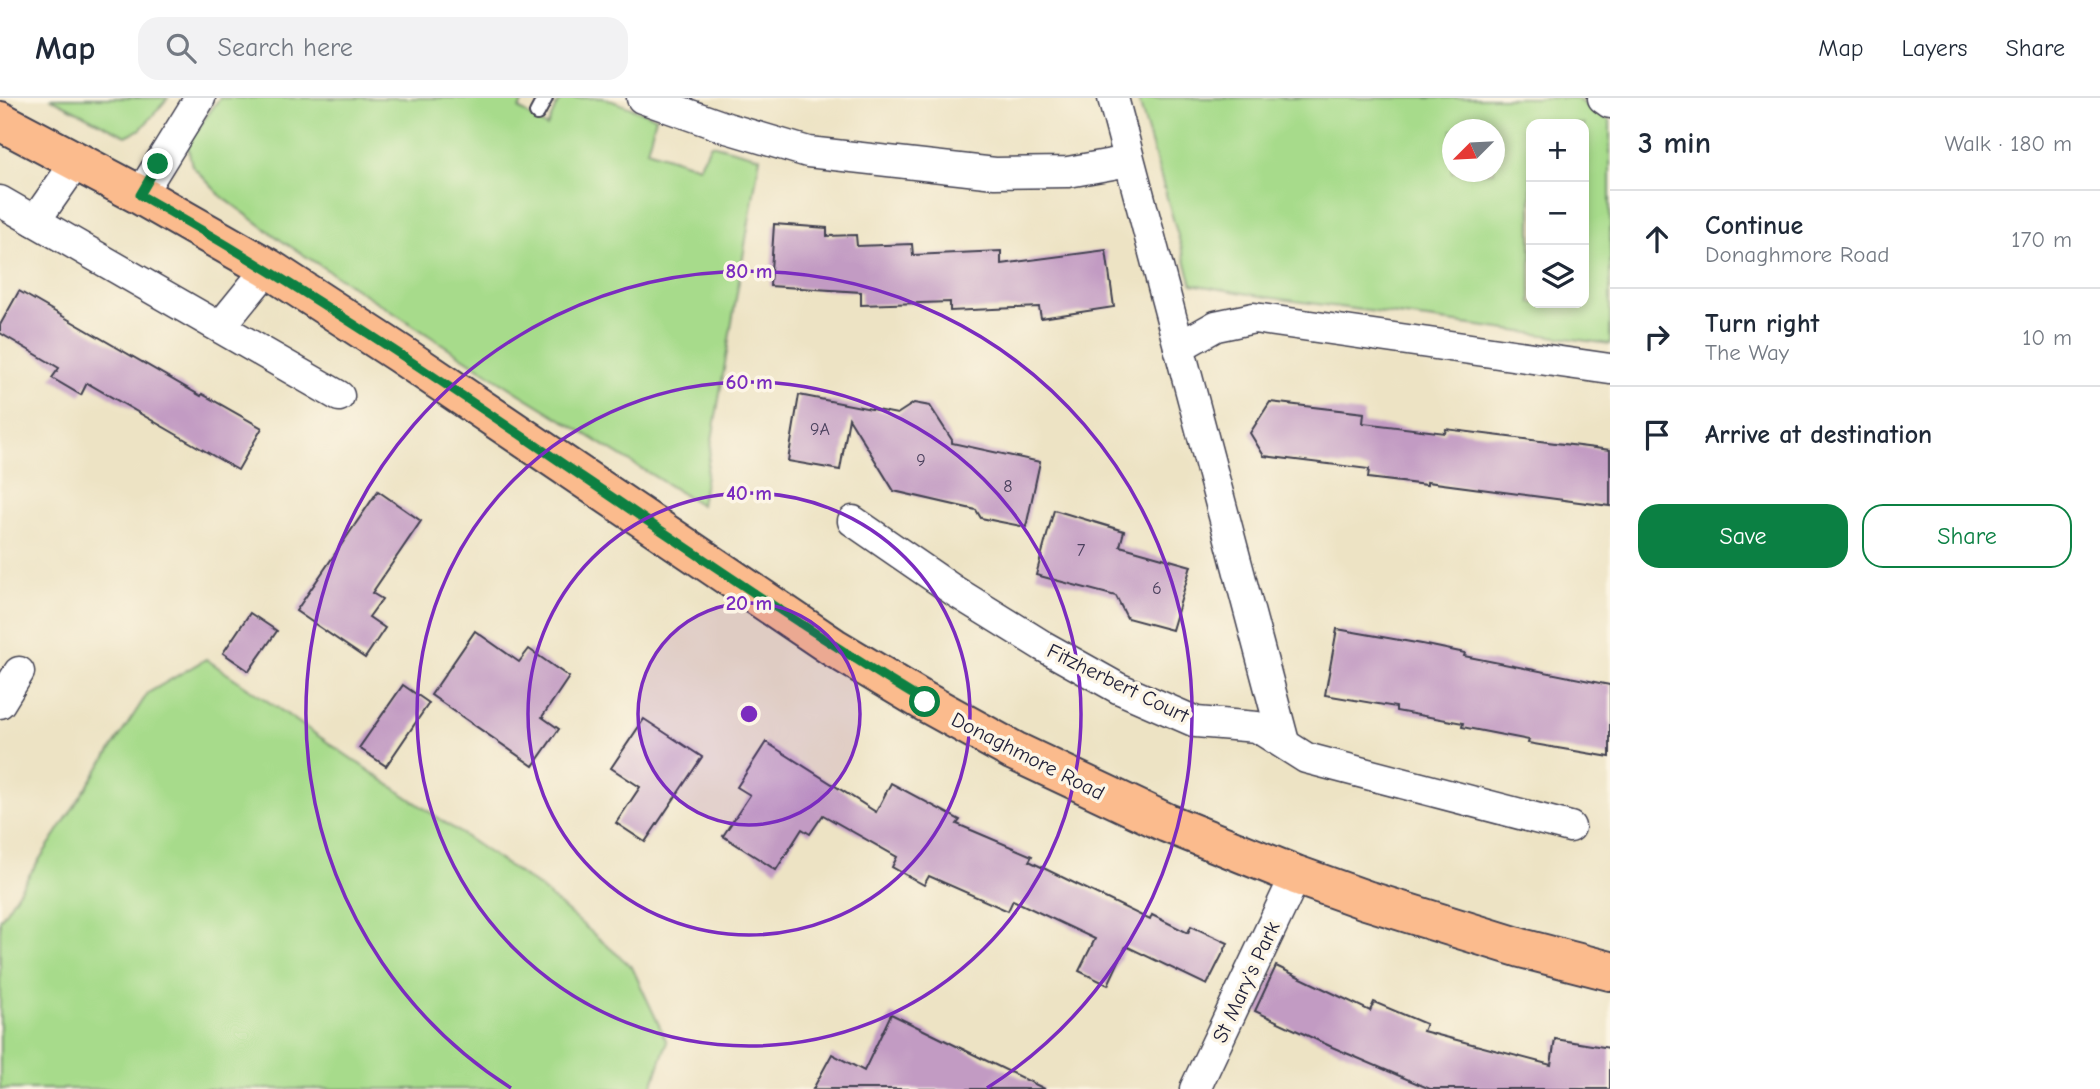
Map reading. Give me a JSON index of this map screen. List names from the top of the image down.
{
  "streets": {
    "main road": ["Donaghmore Road"],
    "street": ["Fitzherbert Court", "St Mary's Park"]
  },
  "crossings": [
    ["Donaghmore Road", "St Mary's Park"]
  ],
  "house_numbers": [
    "9A",
    "9",
    "8",
    "7",
    "6"
  ],
  "north": "bottom left",
  "page": {
    "header": "Map",
    "search": "Search here",
    "nav": ["Map", "Layers", "Share"],
    "heading": ["3 min", "Walk · 180 m"],
    "map_buttons": ["+", "−"],
    "list": [
      ["Continue", "Donaghmore Road", "170 m"],
      ["Turn right", "The Way", "10 m"],
      "Arrive at destination"
    ],
    "buttons": ["Save", "Share"]
  },
  "rings": [
    "80 m",
    "60 m",
    "40 m",
    "20 m"
  ]
}
